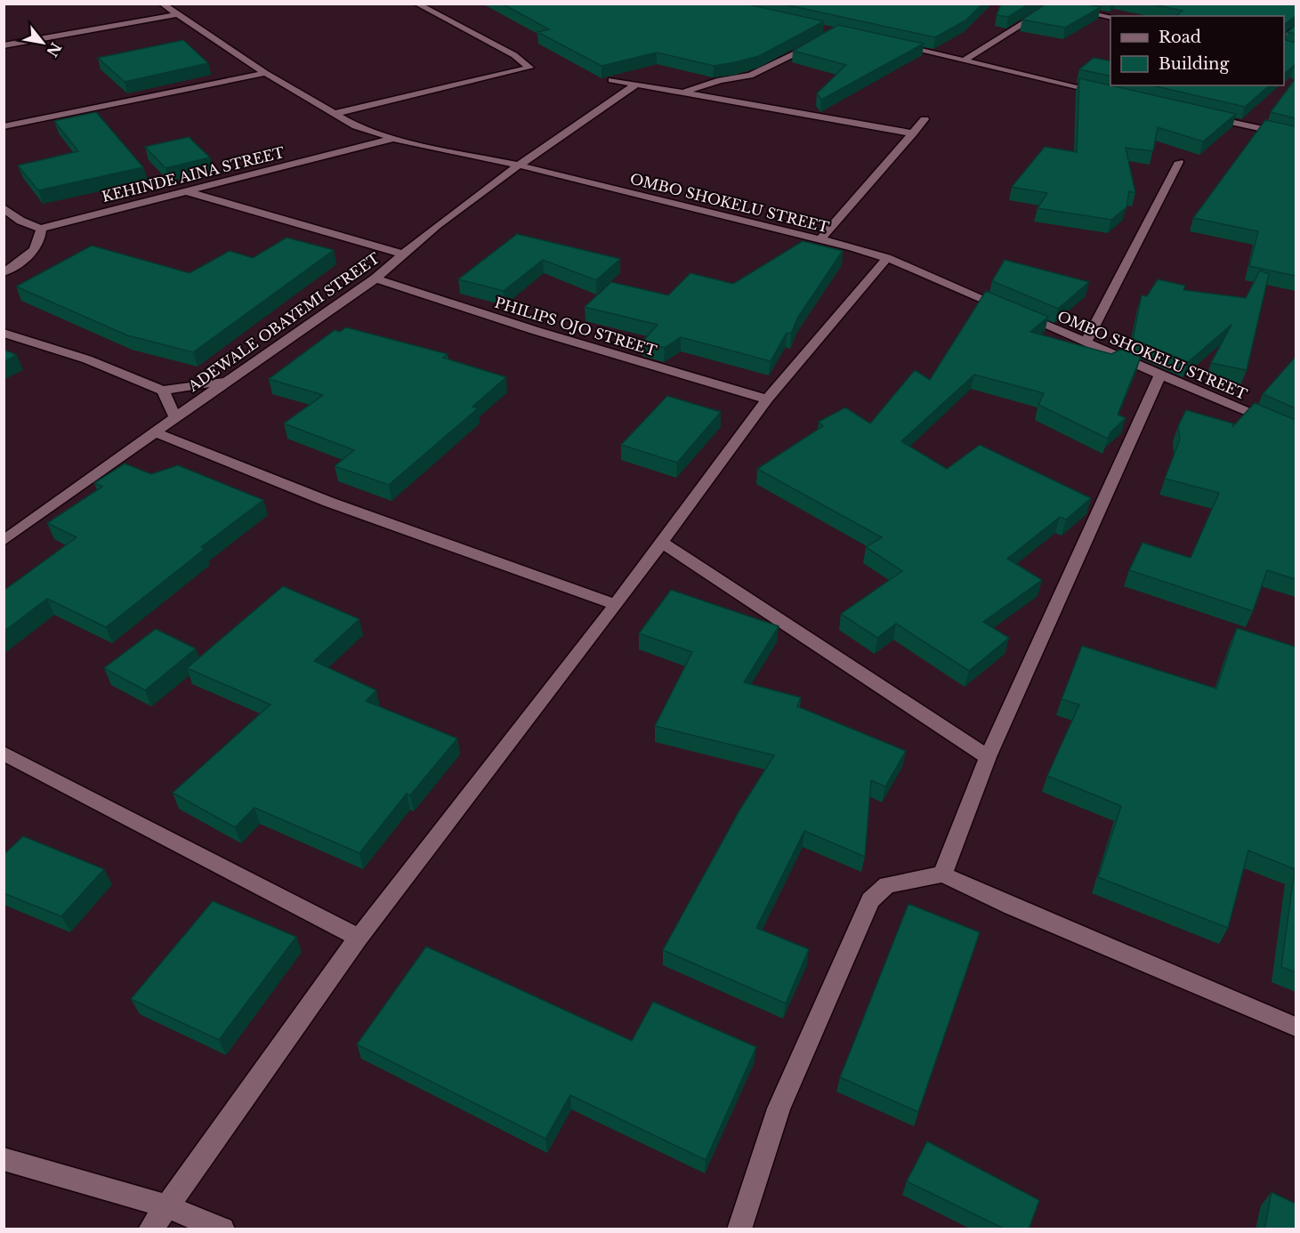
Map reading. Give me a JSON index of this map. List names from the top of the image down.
{
  "streets": {
    "street": [
      "KEHINDE AINA STREET",
      "OMBO SHOKELU STREET",
      "ADEWALE OBAYEMI STREET",
      "PHILIPS OJO STREET"
    ]
  },
  "crossings": [
    ["KEHINDE AINA STREET", "OMBO SHOKELU STREET"],
    ["OMBO SHOKELU STREET", "ADEWALE OBAYEMI STREET"],
    ["ADEWALE OBAYEMI STREET", "PHILIPS OJO STREET"]
  ],
  "legend": ["Road", "Building"],
  "north": "bottom right"
}
